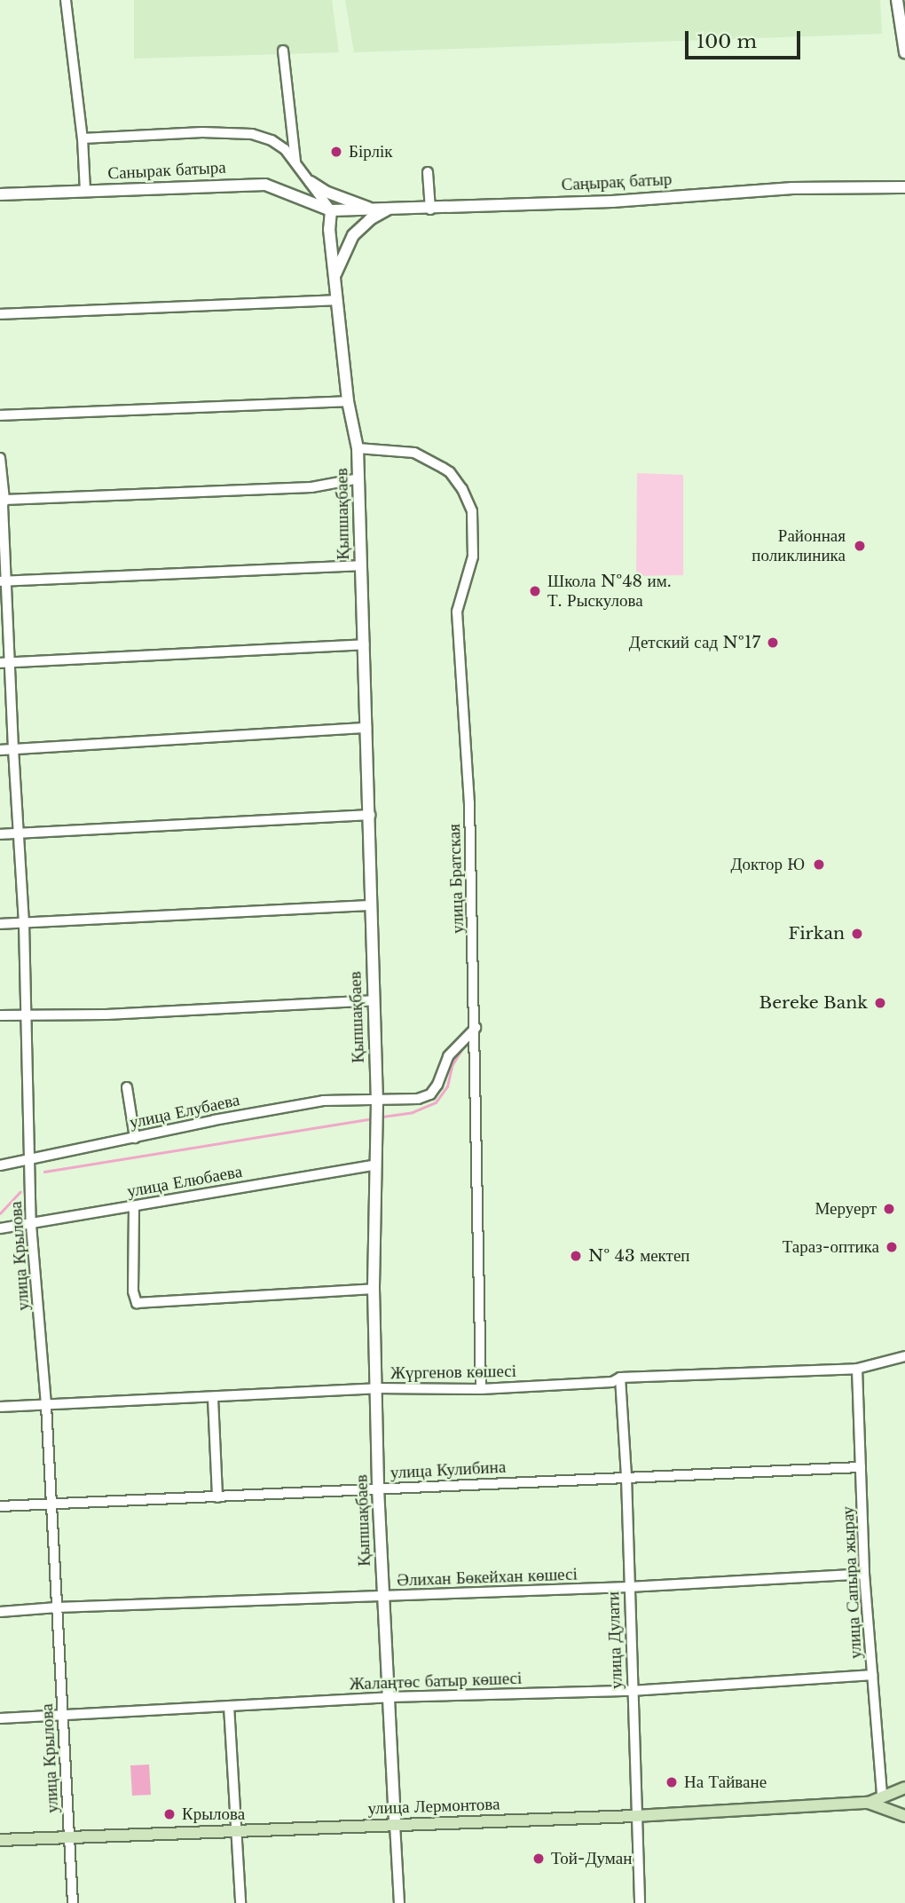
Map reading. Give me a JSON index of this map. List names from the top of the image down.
{
  "streets": {
    "main road": ["улица Лермонтова"],
    "street": [
      "Санырак батыра",
      "Саңырақ батыр",
      "Қыпшақбаев",
      "улица Братская",
      "улица Елубаева",
      "улица Елюбаева",
      "улица Крылова",
      "Жүргенов көшесі",
      "улица Кулибина",
      "Әлихан Бөкейхан көшесі",
      "улица Сапыра жырау",
      "улица Дулати",
      "Жалаңтөс батыр көшесі"
    ]
  },
  "crossings": [
    ["Санырак батыра", "Саңырақ батыр"],
    ["Санырак батыра", "Қыпшақбаев"],
    ["Саңырақ батыр", "Қыпшақбаев"],
    ["Қыпшақбаев", "улица Братская"],
    ["Қыпшақбаев", "улица Елубаева"],
    ["Қыпшақбаев", "улица Елюбаева"],
    ["Қыпшақбаев", "Жүргенов көшесі"],
    ["Қыпшақбаев", "улица Кулибина"],
    ["Қыпшақбаев", "Әлихан Бөкейхан көшесі"],
    ["Қыпшақбаев", "Жалаңтөс батыр көшесі"],
    ["Қыпшақбаев", "улица Лермонтова"],
    ["улица Братская", "улица Елубаева"],
    ["улица Братская", "Жүргенов көшесі"],
    ["улица Елубаева", "улица Крылова"],
    ["улица Елюбаева", "улица Крылова"],
    ["улица Крылова", "Жүргенов көшесі"],
    ["улица Крылова", "улица Кулибина"],
    ["улица Крылова", "Әлихан Бөкейхан көшесі"],
    ["улица Крылова", "Жалаңтөс батыр көшесі"],
    ["улица Крылова", "улица Лермонтова"],
    ["Жүргенов көшесі", "улица Сапыра жырау"],
    ["Жүргенов көшесі", "улица Дулати"],
    ["улица Кулибина", "улица Сапыра жырау"],
    ["улица Кулибина", "улица Дулати"],
    ["Әлихан Бөкейхан көшесі", "улица Сапыра жырау"],
    ["Әлихан Бөкейхан көшесі", "улица Дулати"],
    ["улица Сапыра жырау", "Жалаңтөс батыр көшесі"],
    ["улица Дулати", "Жалаңтөс батыр көшесі"],
    ["улица Дулати", "улица Лермонтова"]
  ],
  "places": [
    "Бірлік",
    "Районная поликлиника",
    "Школа №48 им. Т. Рыскулова",
    "Детский сад №17",
    "Доктор Ю",
    "Firkan",
    "Bereke Bank",
    "Меруерт",
    "Тараз-оптика",
    "№ 43 мектеп",
    "На Тайване",
    "Крылова",
    "Той-Думан"
  ],
  "scale_bar": "100 m"
}
